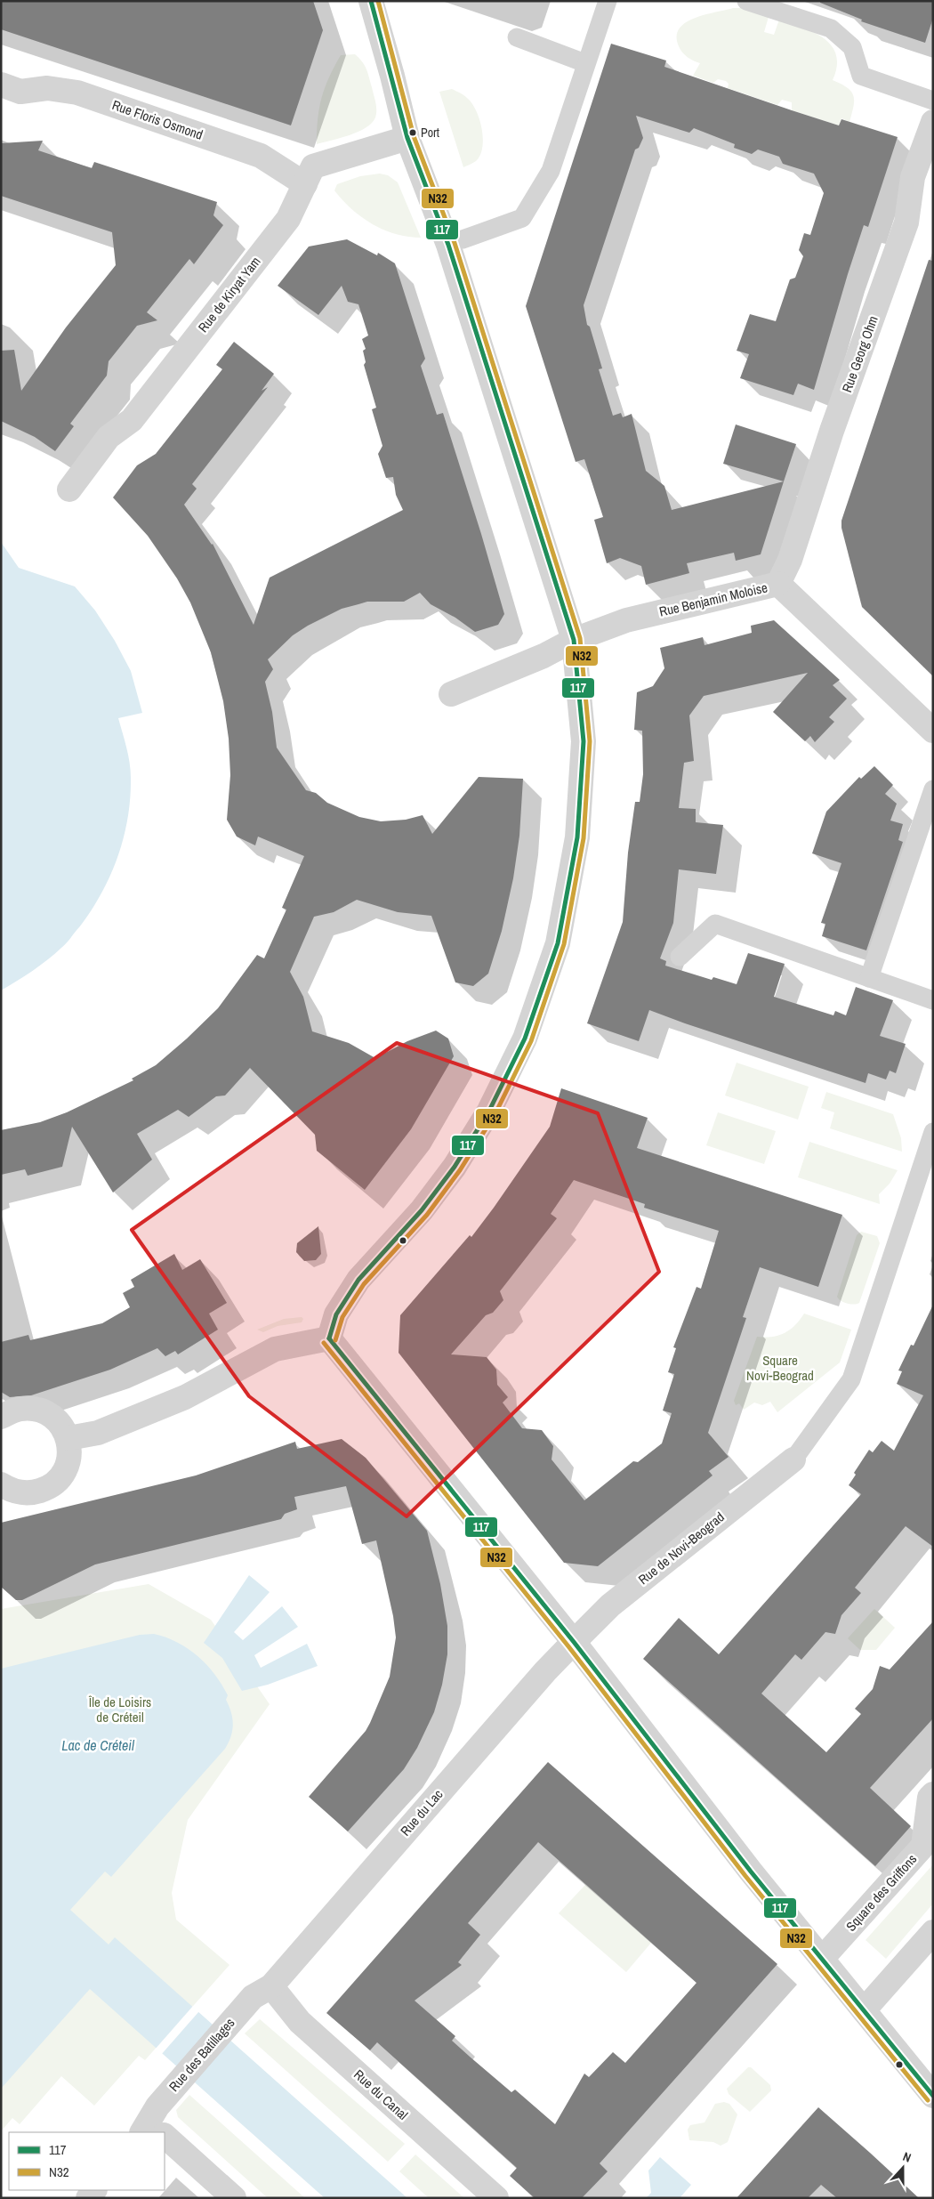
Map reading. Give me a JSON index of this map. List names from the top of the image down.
{
  "streets": {
    "street": [
      "Rue Floris Osmond",
      "Rue de Kiryat Yam",
      "Rue Georg Ohm",
      "Rue Benjamin Moloise",
      "Rue de Novi-Beograd",
      "Rue du Lac",
      "Square des Griffons",
      "Rue des Batillages",
      "Rue du Canal"
    ]
  },
  "crossings": [
    ["Rue Floris Osmond", "Rue de Kiryat Yam"],
    ["Rue Georg Ohm", "Rue Benjamin Moloise"],
    ["Rue de Novi-Beograd", "Rue du Lac"],
    ["Rue du Lac", "Rue des Batillages"],
    ["Rue du Lac", "Rue du Canal"],
    ["Rue des Batillages", "Rue du Canal"]
  ],
  "water": ["Lac de Créteil"],
  "parks": ["Square Novi-Beograd", "Île de Loisirs de Créteil"],
  "places": ["Port"],
  "lines": ["transit line 117", "transit line N32"],
  "legend": ["117", "N32"],
  "north": "top"
}
